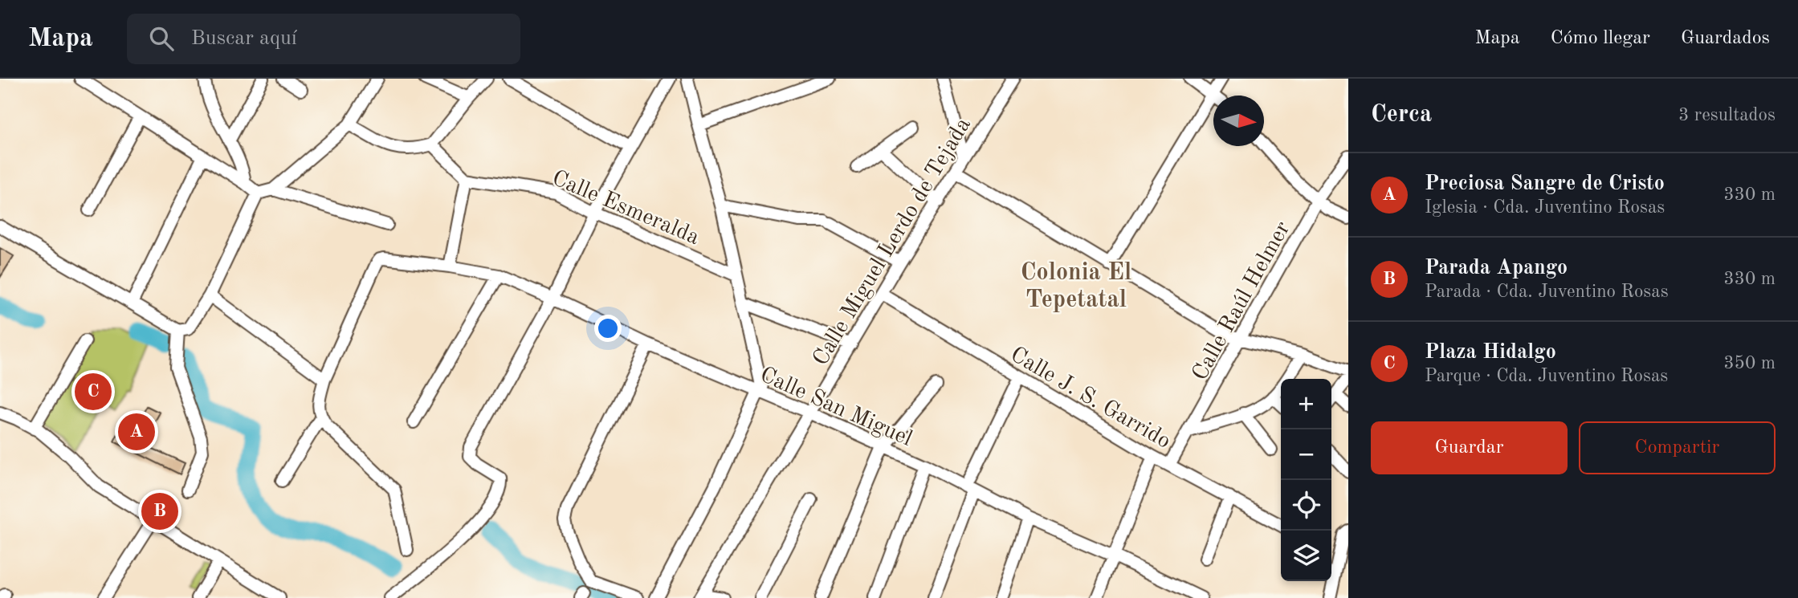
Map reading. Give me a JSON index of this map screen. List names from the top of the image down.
{
  "streets": {
    "street": [
      "Calle Esmeralda",
      "Calle Miguel Lerdo de Tejada",
      "Calle Raúl Helmer",
      "Calle J. S. Garrido",
      "Calle San Miguel"
    ]
  },
  "crossings": [
    ["Calle Miguel Lerdo de Tejada", "Calle J. S. Garrido"],
    ["Calle Miguel Lerdo de Tejada", "Calle San Miguel"],
    ["Calle Raúl Helmer", "Calle J. S. Garrido"]
  ],
  "districts": ["Colonia El Tepetatal"],
  "north": "right",
  "page": {
    "header": "Mapa",
    "search": "Buscar aquí",
    "nav": ["Mapa", "Cómo llegar", "Guardados"],
    "heading": ["Cerca", "3 resultados"],
    "list": [
      {
        "mark": "A",
        "name": "Preciosa Sangre de Cristo",
        "note": "Iglesia · Cda. Juventino Rosas",
        "value": "330 m"
      },
      {
        "mark": "B",
        "name": "Parada Apango",
        "note": "Parada · Cda. Juventino Rosas",
        "value": "330 m"
      },
      {
        "mark": "C",
        "name": "Plaza Hidalgo",
        "note": "Parque · Cda. Juventino Rosas",
        "value": "350 m"
      }
    ],
    "pins": ["C", "A", "B"],
    "map_buttons": ["+", "−"],
    "buttons": ["Guardar", "Compartir"]
  }
}
